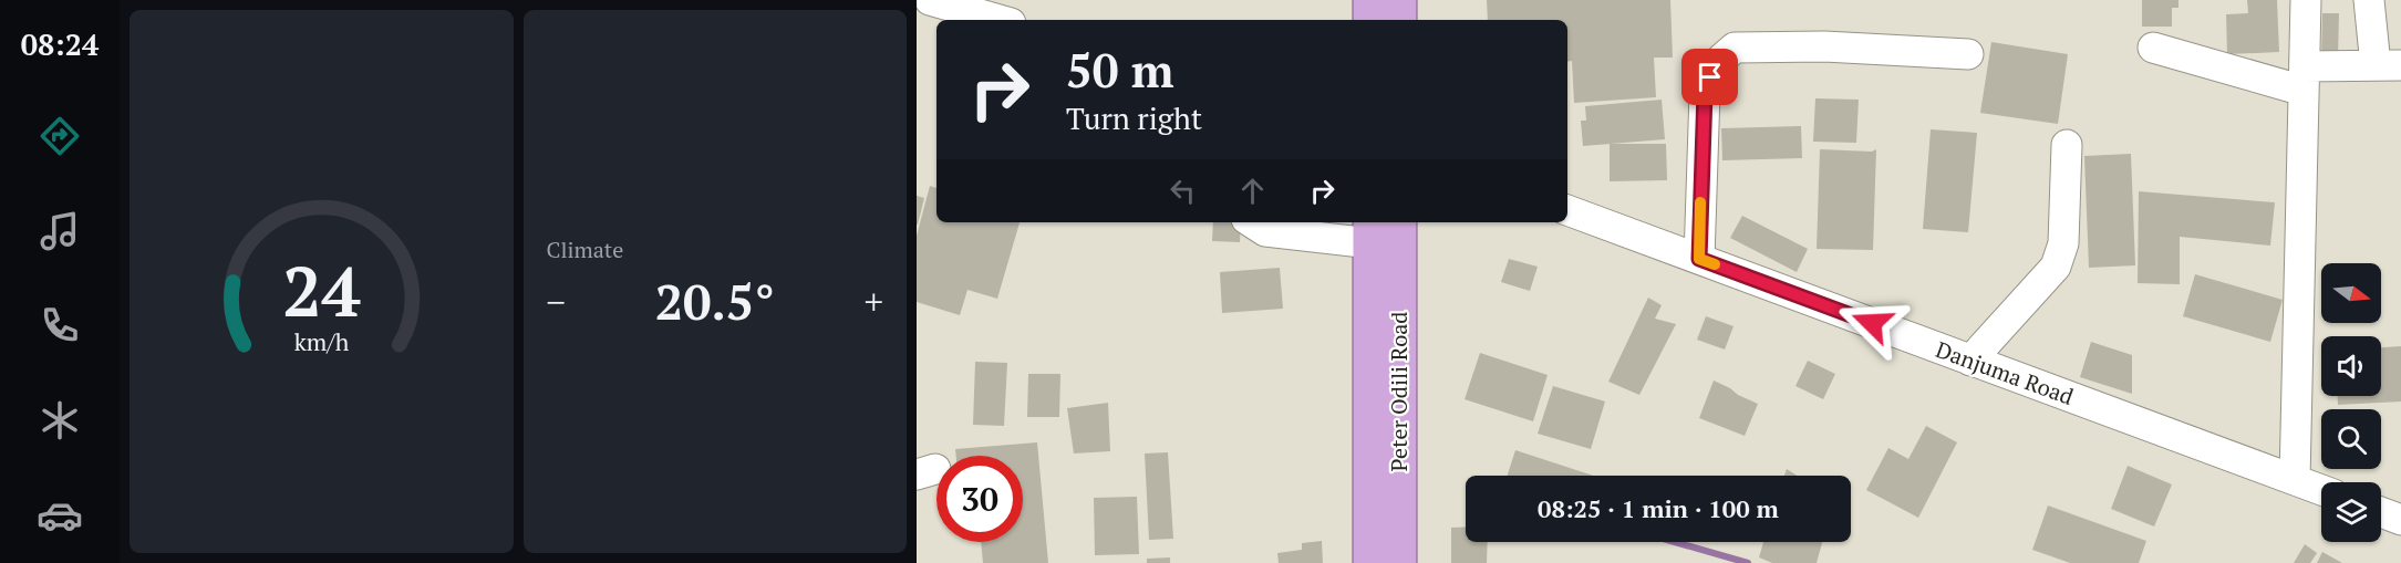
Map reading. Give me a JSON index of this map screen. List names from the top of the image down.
{
  "streets": {
    "main road": ["Peter Odili Road"],
    "street": ["Danjuma Road"]
  },
  "north": "right",
  "page": {
    "tabs": "08:24",
    "tile": "Climate",
    "turn": ["50 m", "Turn right"],
    "heat": ["−", "20.5°", "+"],
    "limit": "30",
    "trip": "08:25 · 1 min · 100 m",
    "gauge": ["24", "km/h"]
  }
}
